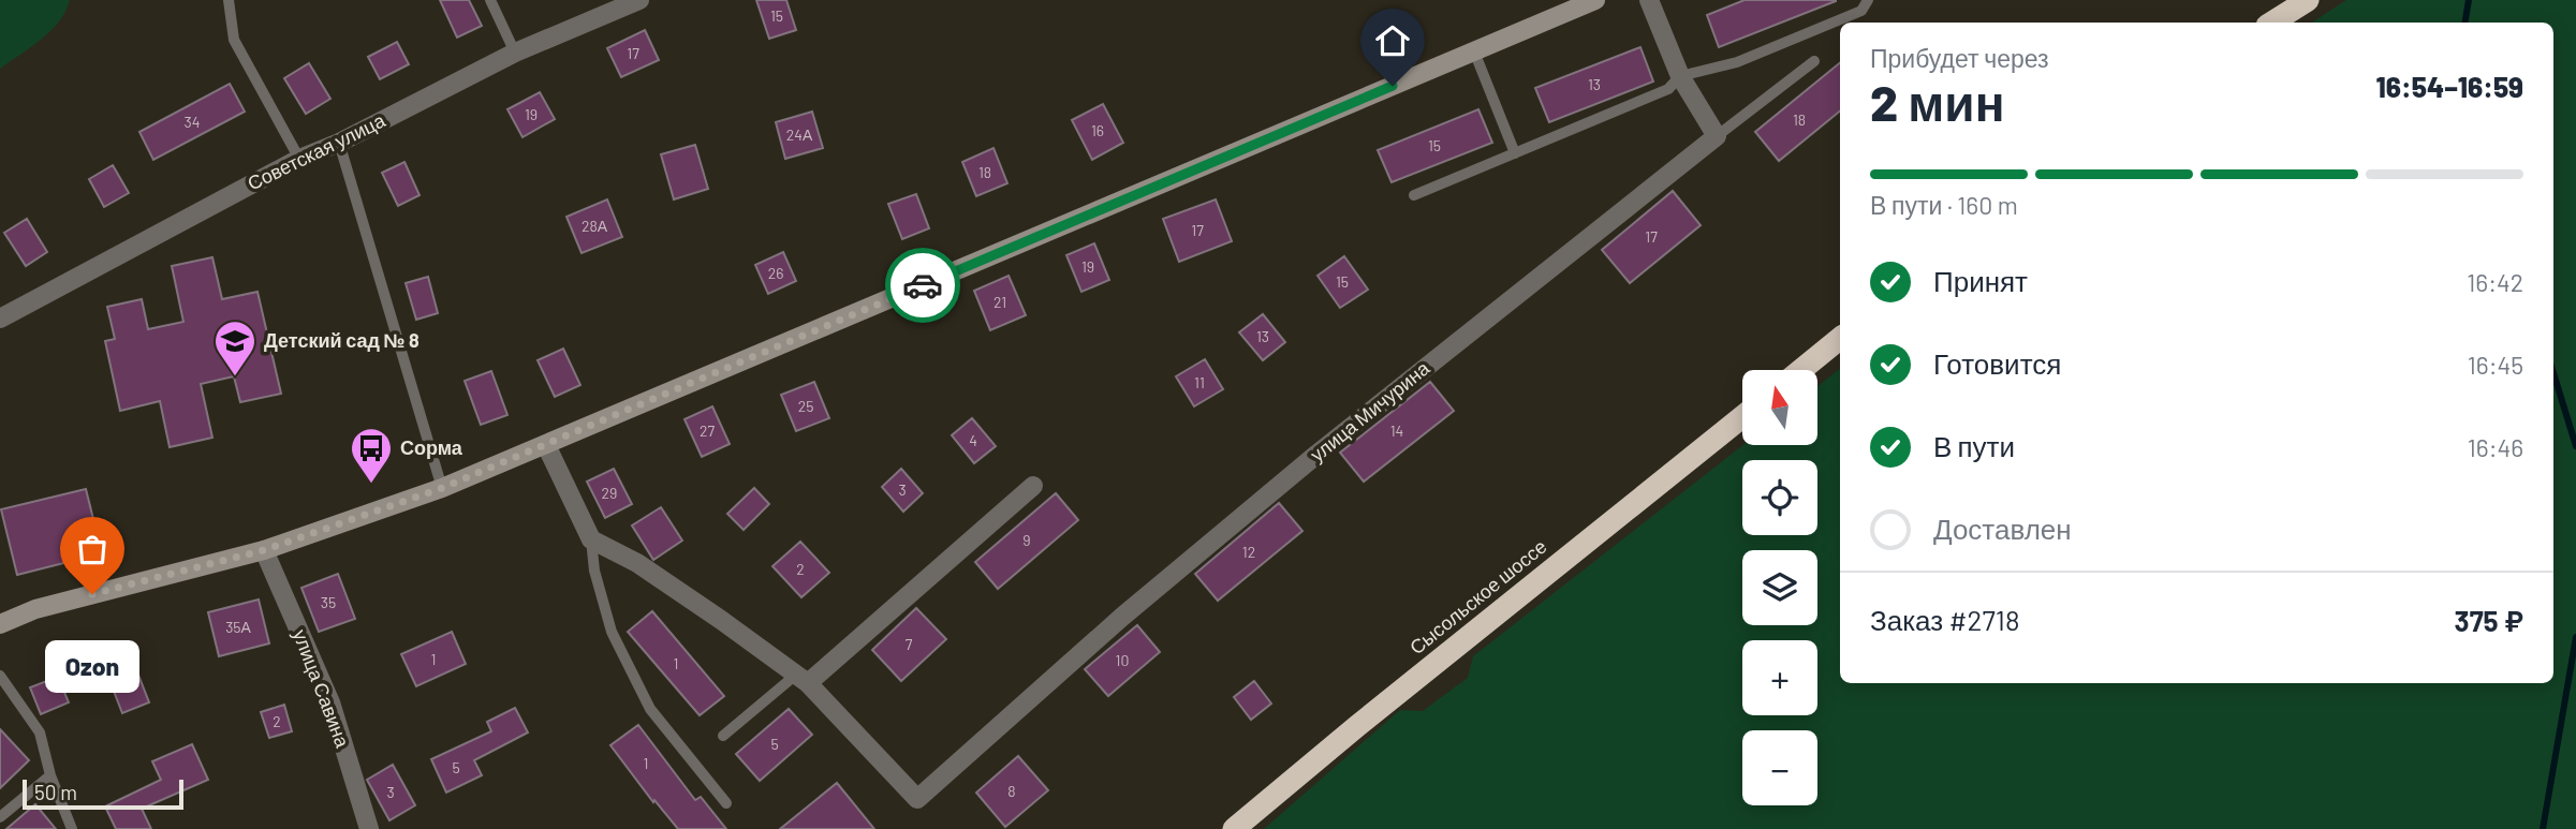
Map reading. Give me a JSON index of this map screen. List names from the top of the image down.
{
  "streets": {
    "highway": ["Сысольское шоссе"],
    "street": ["Советская улица", "улица Мичурина", "улица Савина"]
  },
  "places": {
    "school or university": ["Детский сад № 8"],
    "bus stop": ["Сорма"],
    "other": ["Ozon"]
  },
  "house_numbers": [
    "15",
    "17",
    "13",
    "19",
    "18",
    "34",
    "16",
    "24А",
    "15",
    "18",
    "28А",
    "17",
    "17",
    "19",
    "26",
    "15",
    "21",
    "13",
    "11",
    "25",
    "27",
    "14",
    "4",
    "3",
    "29",
    "9",
    "12",
    "2",
    "35",
    "35А",
    "7",
    "1",
    "10",
    "1",
    "2",
    "5",
    "1",
    "5",
    "8",
    "3"
  ],
  "scale_bar": "50 m",
  "north": "top",
  "page": {
    "heading": ["2 мин", "Прибудет через", "16:54–16:59"],
    "panel": ["Заказ #2718", "375 ₽"],
    "bar": "В пути · 160 m",
    "list": [
      ["Принят", "16:42"],
      ["Готовится", "16:45"],
      ["В пути", "16:46"],
      "Доставлен"
    ],
    "map_buttons": ["+", "−"],
    "bubble": "Ozon",
    "scale": "50 m"
  }
}
